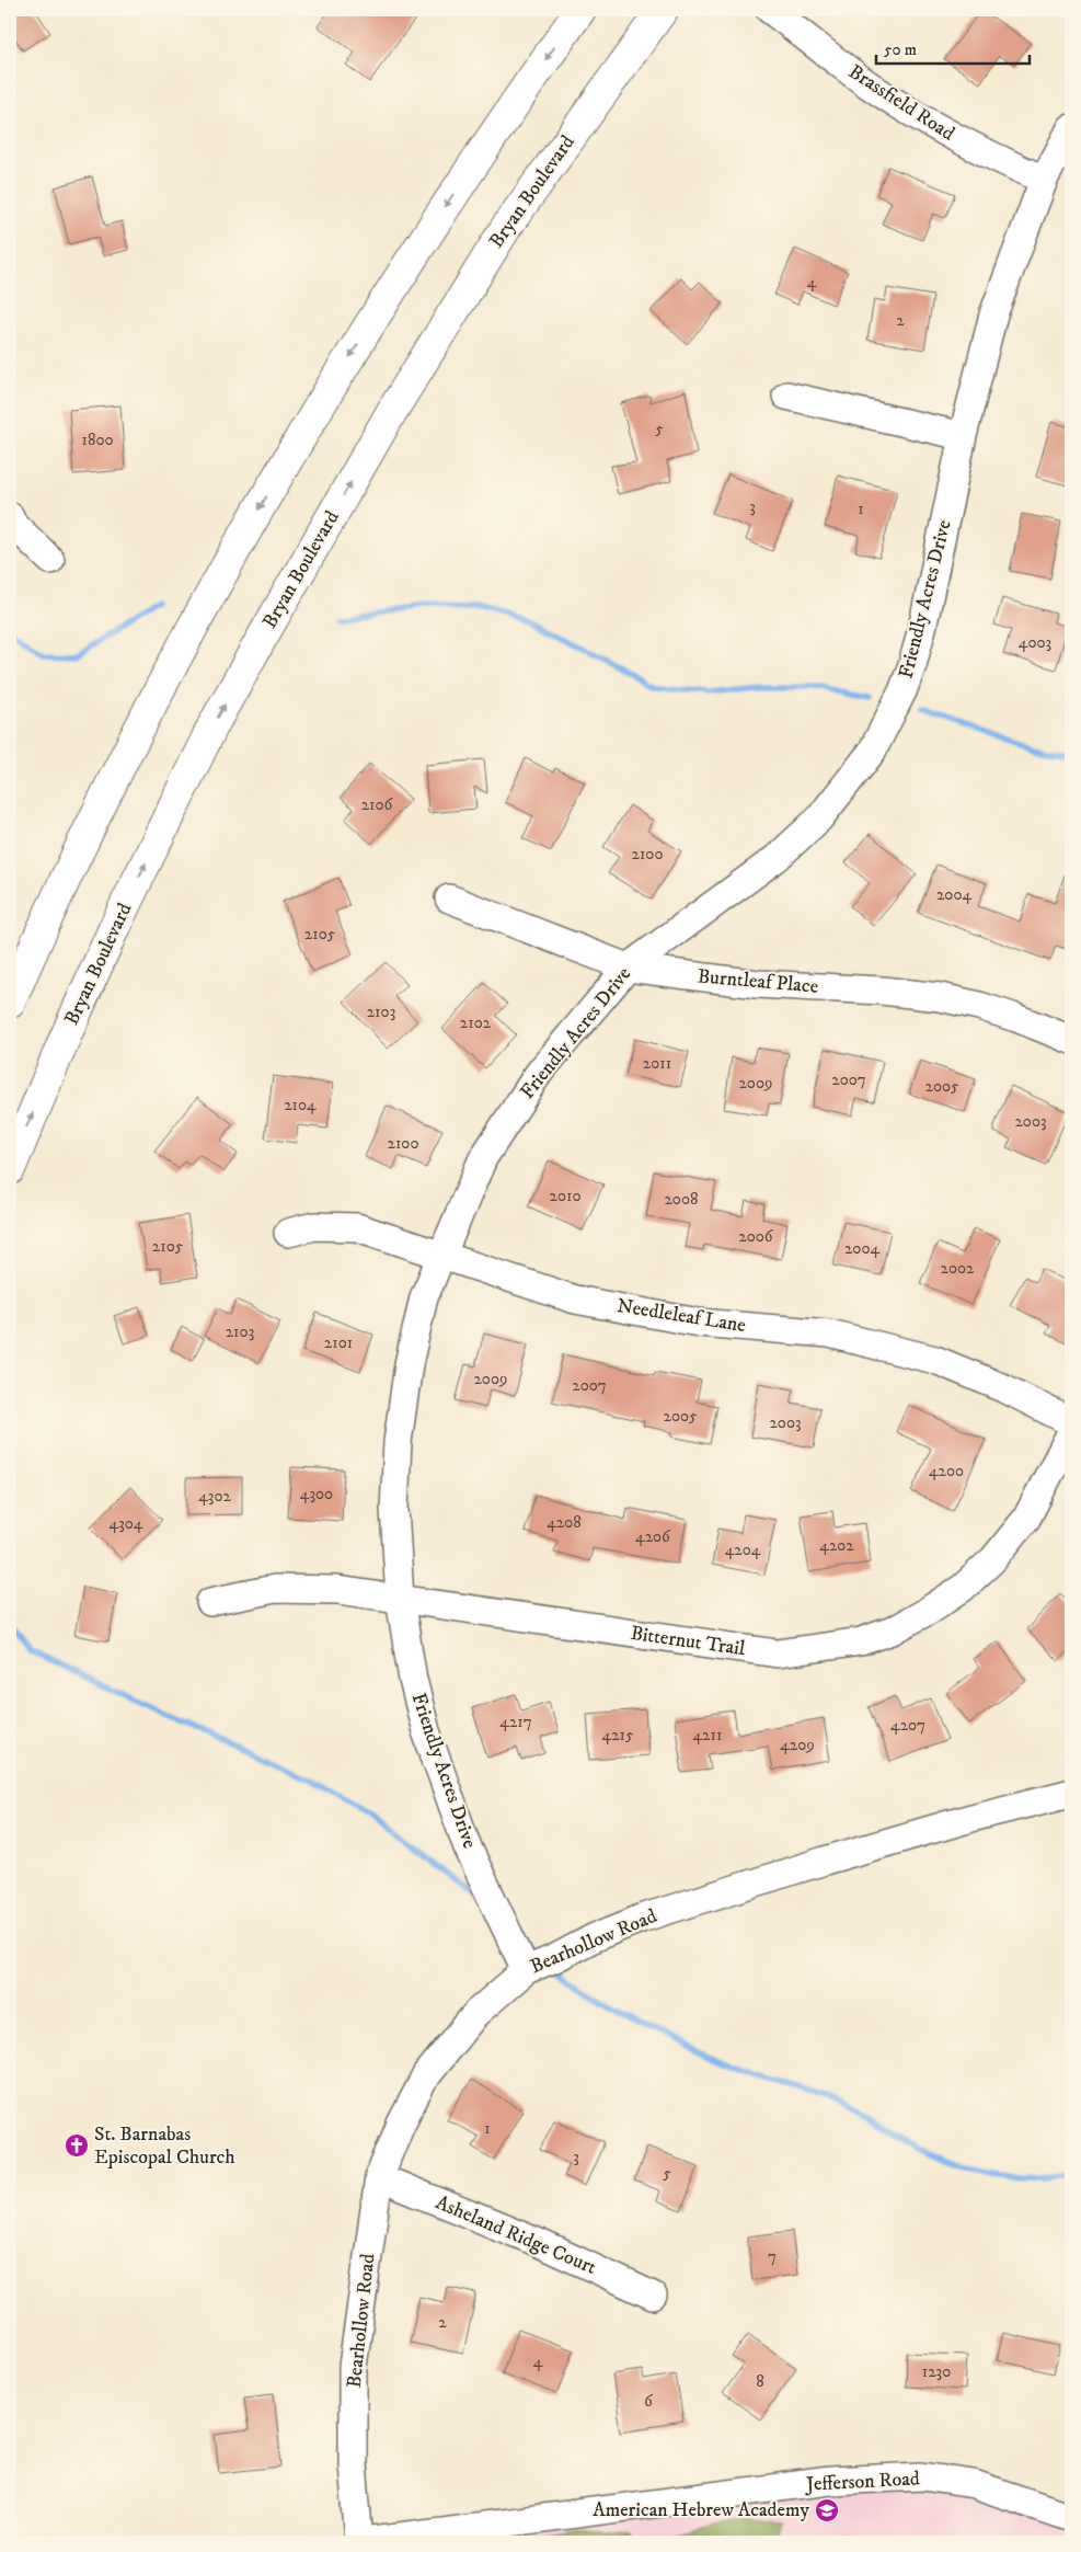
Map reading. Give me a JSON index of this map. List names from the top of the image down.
{
  "streets": {
    "highway": ["Bryan Boulevard"],
    "street": [
      "Brassfield Road",
      "Friendly Acres Drive",
      "Burntleaf Place",
      "Needleleaf Lane",
      "Bitternut Trail",
      "Bearhollow Road",
      "Asheland Ridge Court",
      "Jefferson Road"
    ]
  },
  "crossings": [
    ["Brassfield Road", "Friendly Acres Drive"],
    ["Friendly Acres Drive", "Burntleaf Place"],
    ["Friendly Acres Drive", "Needleleaf Lane"],
    ["Friendly Acres Drive", "Bitternut Trail"],
    ["Friendly Acres Drive", "Bearhollow Road"],
    ["Bearhollow Road", "Asheland Ridge Court"],
    ["Bearhollow Road", "Jefferson Road"]
  ],
  "places": {
    "church": ["St. Barnabas Episcopal Church"],
    "school or university": ["American Hebrew Academy"]
  },
  "house_numbers": [
    "4",
    "2",
    "5",
    "1800",
    "3",
    "1",
    "4003",
    "2106",
    "2100",
    "2004",
    "2105",
    "2103",
    "2102",
    "2011",
    "2007",
    "2009",
    "2005",
    "2104",
    "2003",
    "2100",
    "2010",
    "2008",
    "2006",
    "2105",
    "2004",
    "2002",
    "2103",
    "2101",
    "2009",
    "2007",
    "2005",
    "2003",
    "4200",
    "4300",
    "4302",
    "4208",
    "4304",
    "4206",
    "4202",
    "4204",
    "4217",
    "4207",
    "4215",
    "4211",
    "4209",
    "1",
    "3",
    "5",
    "7",
    "2",
    "4",
    "1230",
    "8",
    "6"
  ],
  "scale_bar": "50 m"
}
